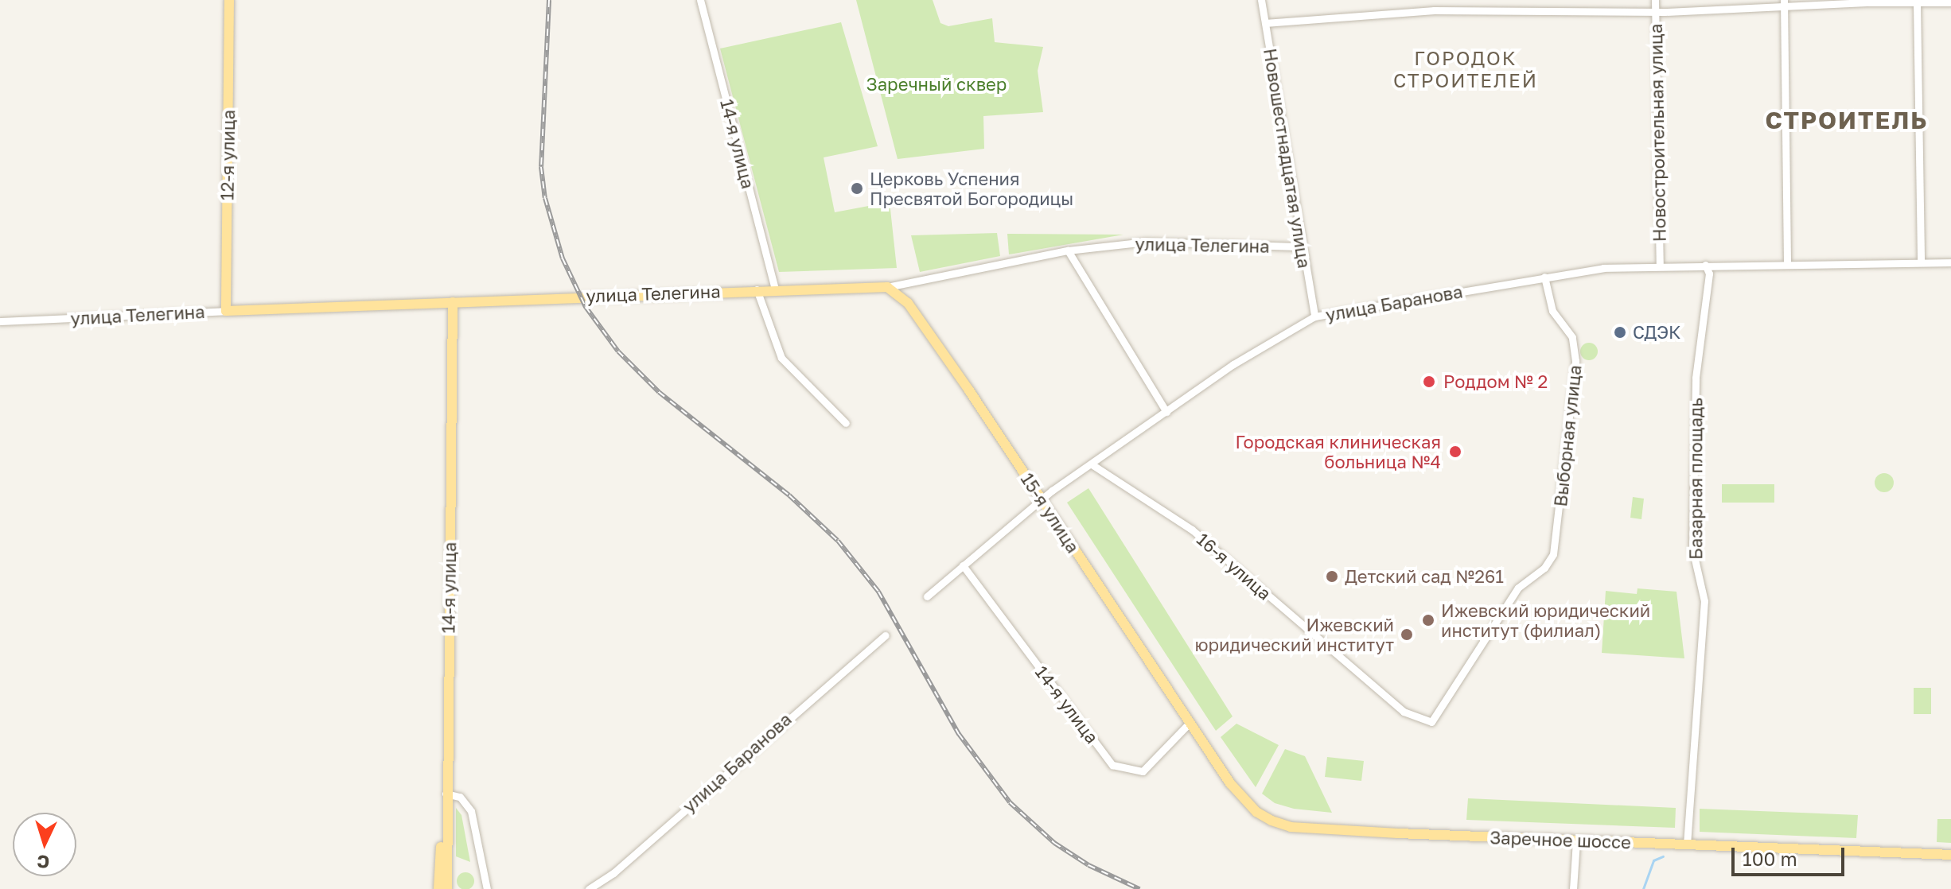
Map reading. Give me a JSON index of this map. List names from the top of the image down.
{
  "streets": {
    "main road": [
      "14-я улица",
      "12-я улица",
      "улица Телегина",
      "15-я улица",
      "Заречное шоссе"
    ],
    "street": [
      "Новостроительная улица",
      "Новошестнадцатая улица",
      "улица Баранова",
      "Выборная улица",
      "Базарная площадь",
      "16-я улица"
    ]
  },
  "crossings": [
    ["Новостроительная улица", "улица Баранова"],
    ["14-я улица", "улица Телегина"],
    ["14-я улица", "улица Баранова"],
    ["14-я улица", "15-я улица"],
    ["12-я улица", "улица Телегина"],
    ["Новошестнадцатая улица", "улица Телегина"],
    ["Новошестнадцатая улица", "улица Баранова"],
    ["улица Телегина", "15-я улица"],
    ["улица Баранова", "Выборная улица"],
    ["улица Баранова", "Базарная площадь"],
    ["улица Баранова", "15-я улица"],
    ["улица Баранова", "16-я улица"],
    ["Выборная улица", "16-я улица"],
    ["Базарная площадь", "Заречное шоссе"],
    ["15-я улица", "Заречное шоссе"]
  ],
  "districts": ["ГОРОДОК СТРОИТЕЛЕЙ", "СТРОИТЕЛЬ"],
  "parks": ["Заречный сквер"],
  "places": [
    "Церковь Успения Пресвятой Богородицы",
    "СДЭК",
    "Роддом № 2",
    "Городская клиническая больница №4",
    "Детский сад №261",
    "Ижевский юридический институт (филиал)",
    "Ижевский юридический институт"
  ],
  "scale_bar": "100 m",
  "north": "bottom"
}
